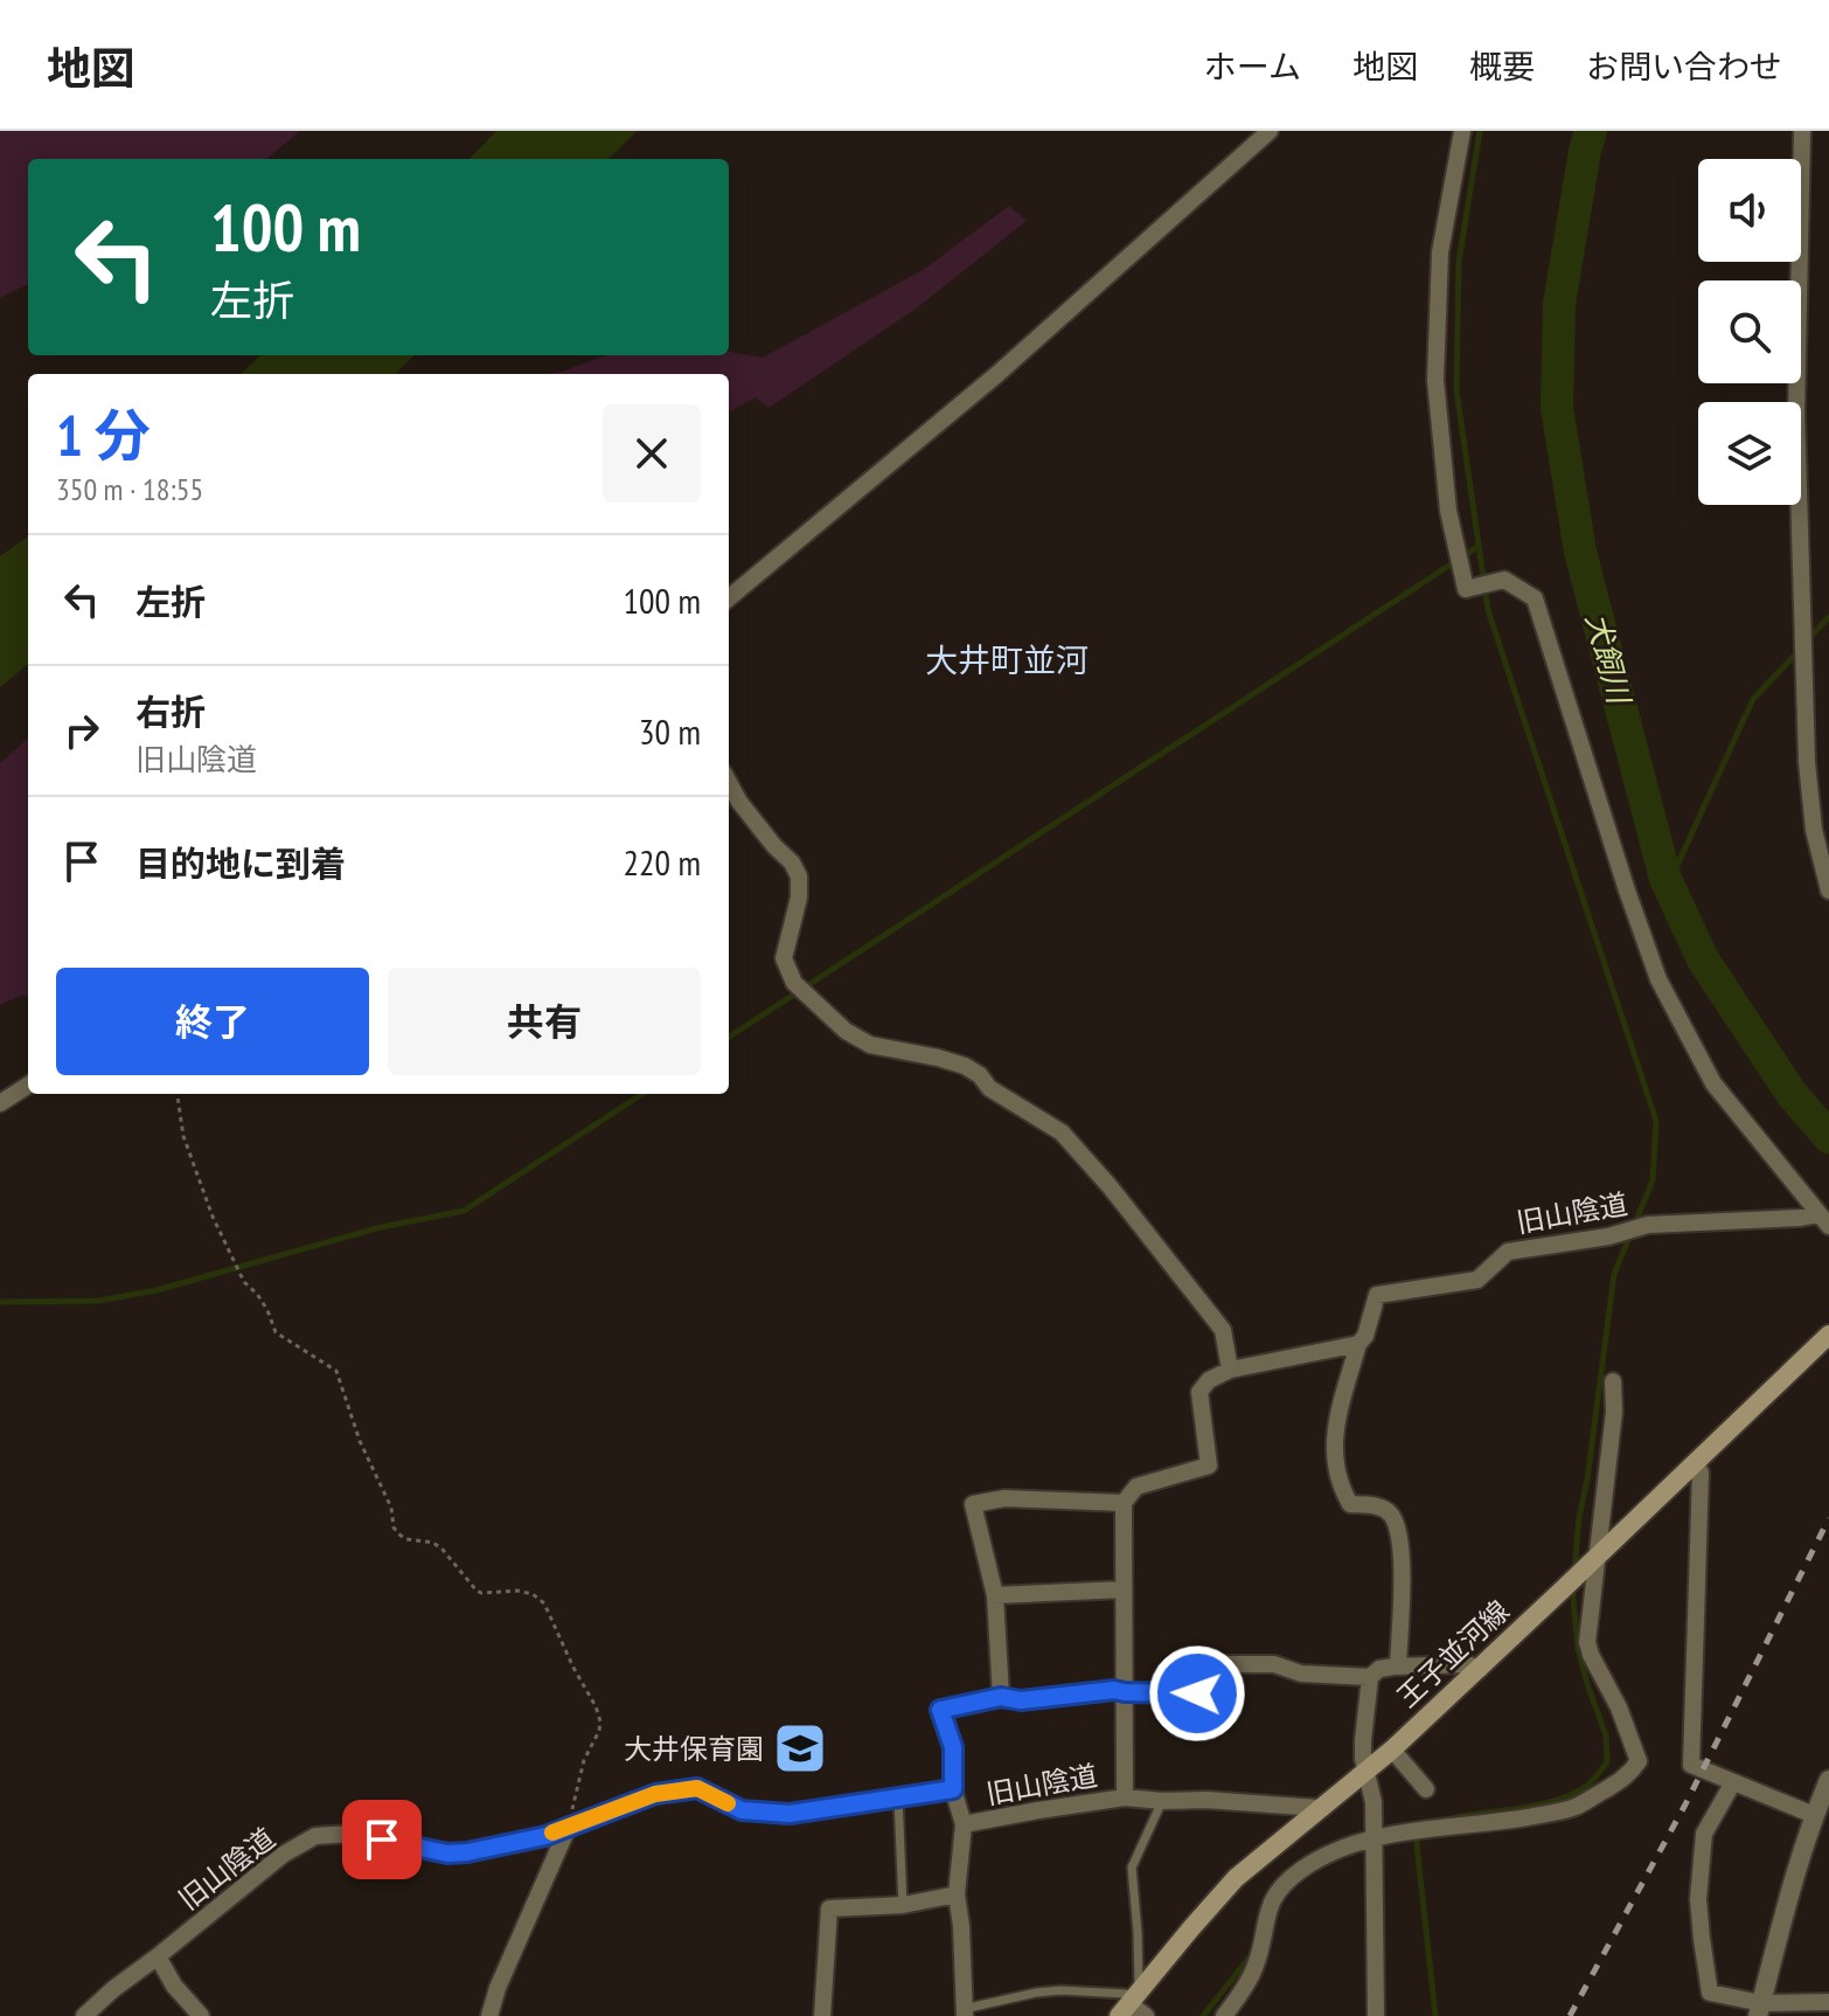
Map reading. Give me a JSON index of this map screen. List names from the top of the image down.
{
  "streets": {
    "main road": ["王子並河線"],
    "street": ["旧山陰道"]
  },
  "districts": ["大井町並河"],
  "water": ["犬飼川"],
  "places": {
    "school or university": ["大井保育園"]
  },
  "page": {
    "header": "地図",
    "nav": [
      "ホーム",
      "地図",
      "概要",
      "お問い合わせ"
    ],
    "turn": ["100 m", "左折"],
    "heading": ["1 分", "350 m · 18:55"],
    "list": [
      {
        "name": "左折",
        "value": "100 m"
      },
      {
        "name": "右折",
        "note": "旧山陰道",
        "value": "30 m"
      },
      {
        "name": "目的地に到着",
        "value": "220 m"
      }
    ],
    "buttons": ["終了", "共有"]
  }
}
